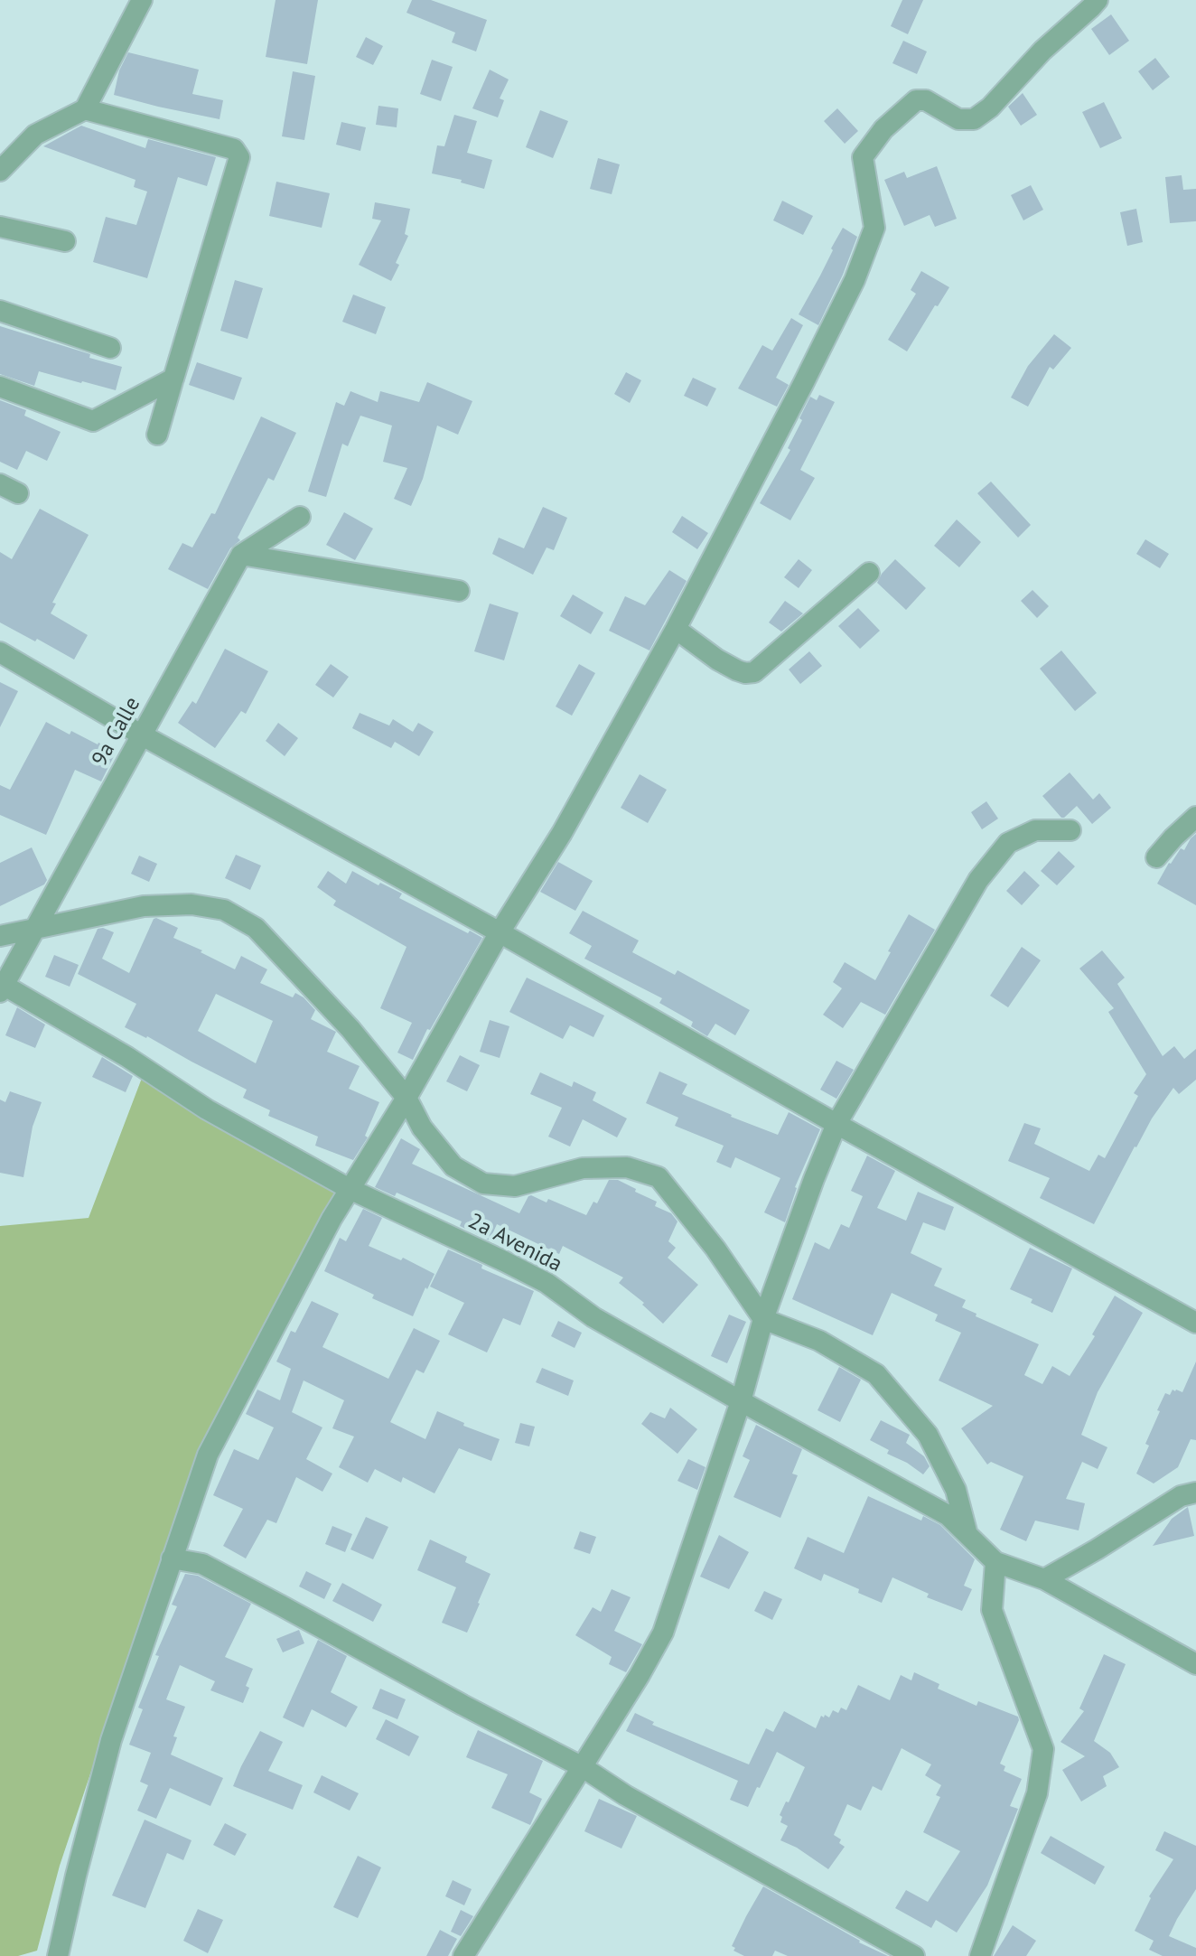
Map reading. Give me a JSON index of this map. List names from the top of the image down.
{
  "streets": {
    "street": ["9a Calle", "2a Avenida"]
  },
  "crossings": [
    ["9a Calle", "2a Avenida"]
  ]
}
